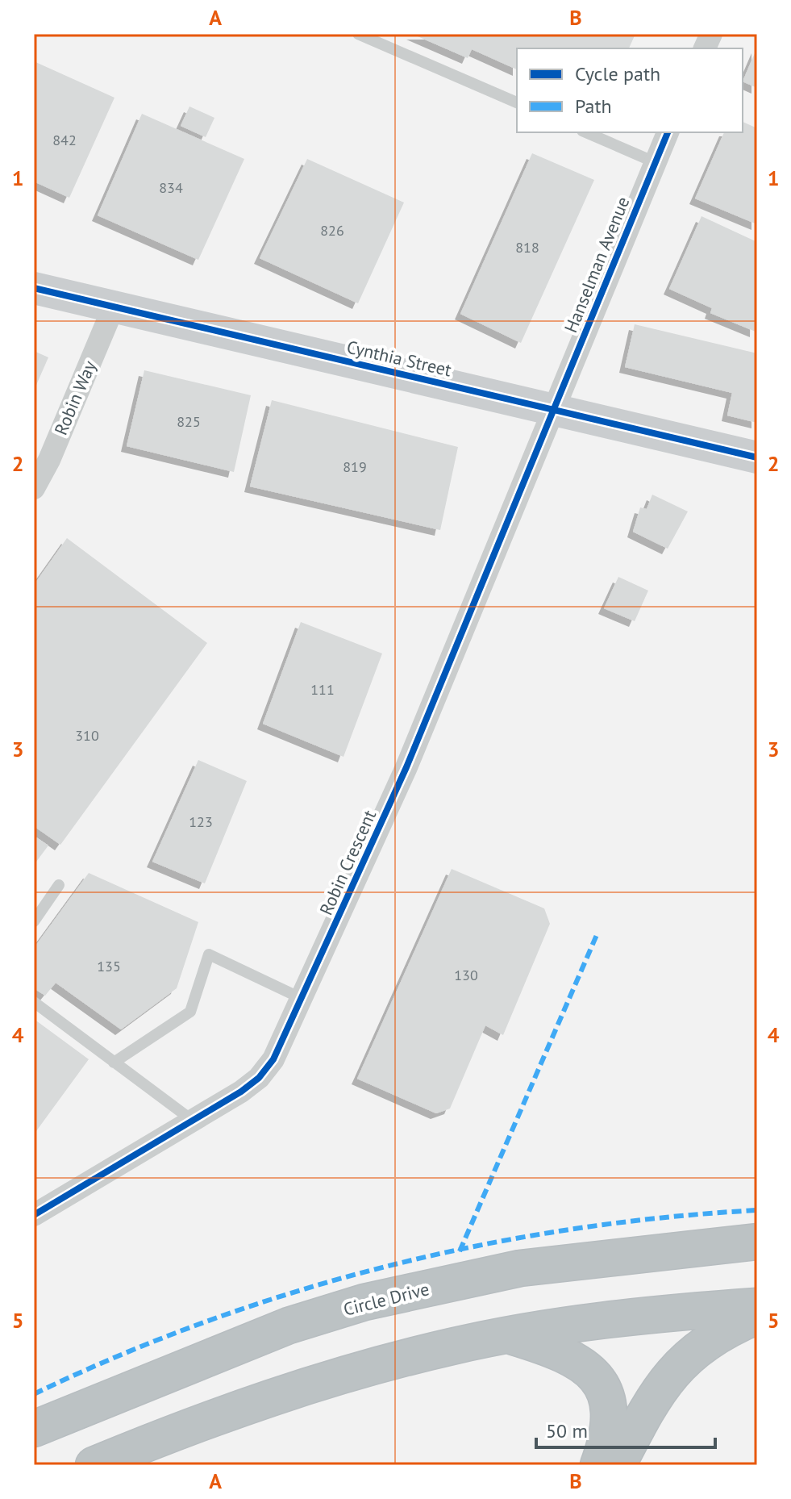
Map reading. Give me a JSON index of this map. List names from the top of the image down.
{
  "streets": {
    "highway": ["Circle Drive"],
    "street": [
      "Hanselman Avenue",
      "Cynthia Street",
      "Robin Way",
      "Robin Crescent"
    ]
  },
  "crossings": [
    ["Hanselman Avenue", "Cynthia Street"],
    ["Hanselman Avenue", "Robin Crescent"],
    ["Cynthia Street", "Robin Way"],
    ["Cynthia Street", "Robin Crescent"]
  ],
  "house_numbers": [
    "842",
    "834",
    "826",
    "818",
    "825",
    "819",
    "111",
    "310",
    "123",
    "135",
    "130"
  ],
  "legend": ["Cycle path", "Path"],
  "scale_bar": "50 m",
  "grid": {
    "columns": ["A", "B"],
    "rows": [
      "1",
      "2",
      "3",
      "4",
      "5"
    ]
  }
}
